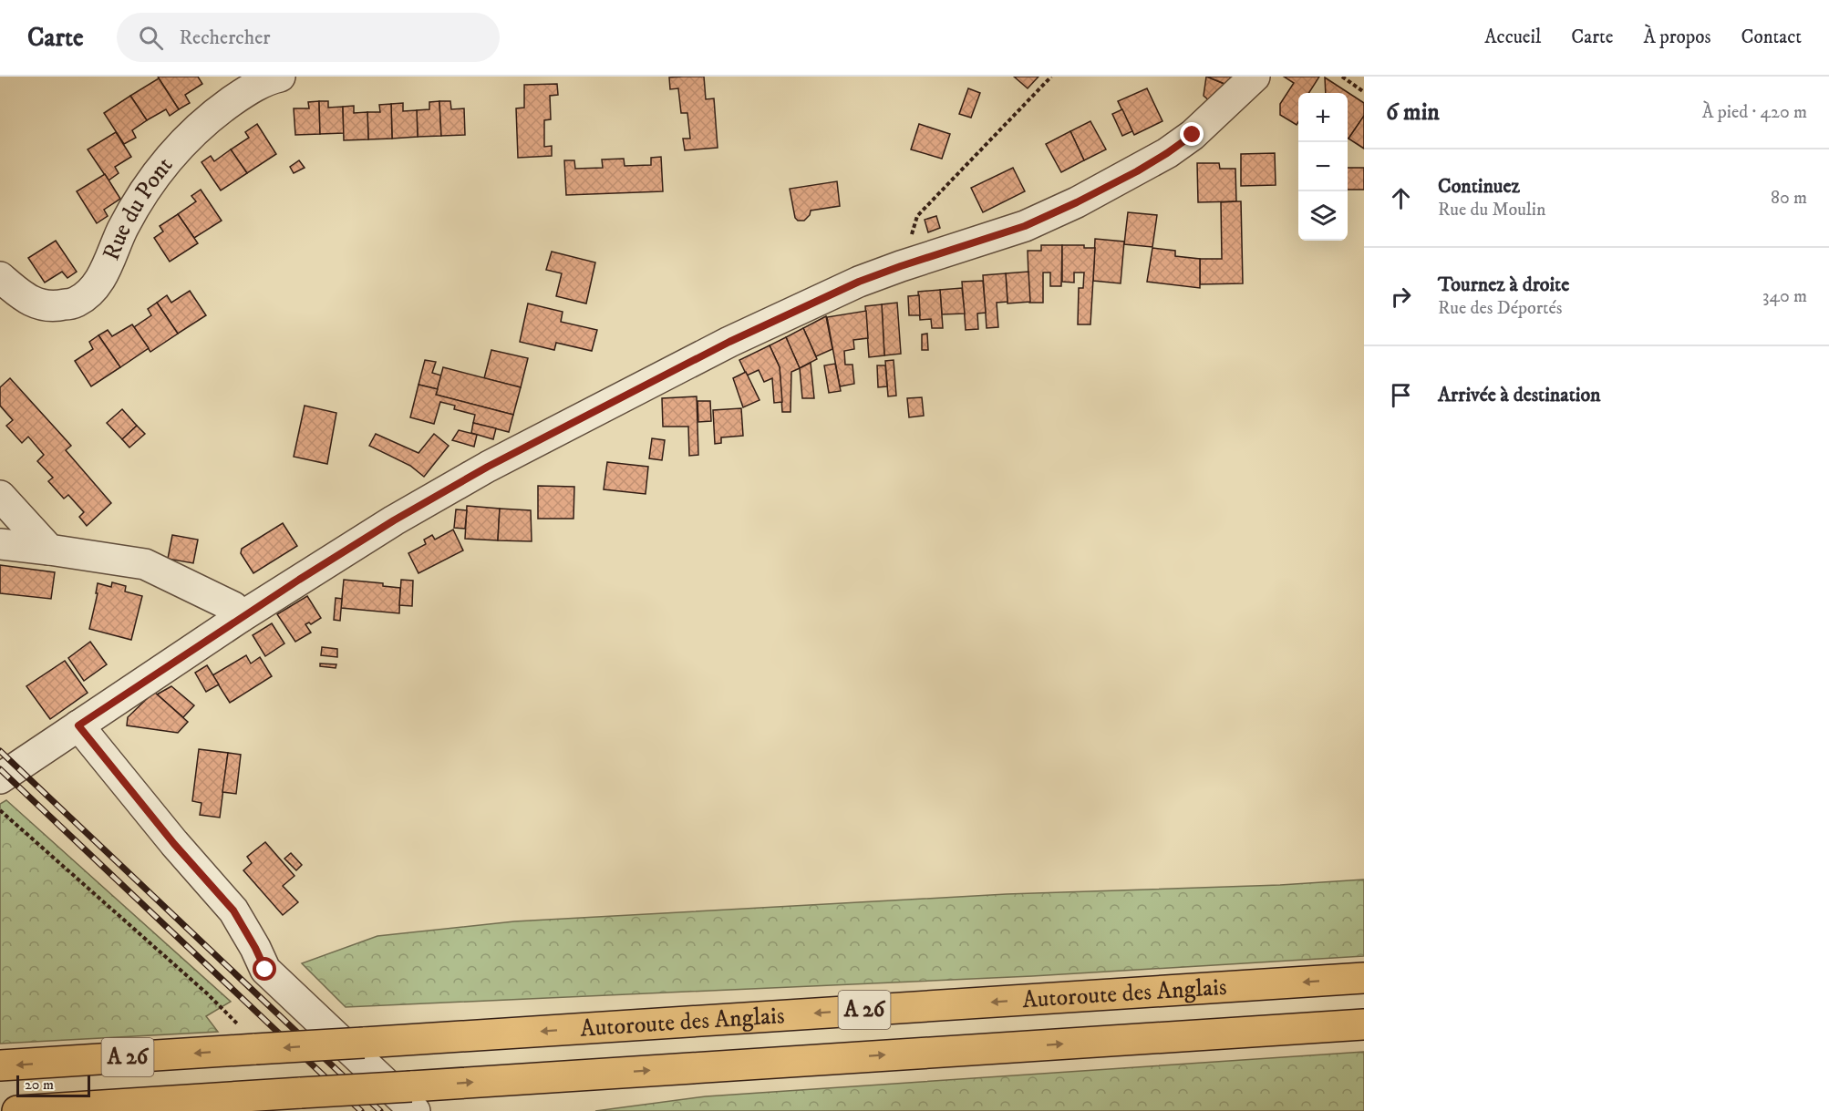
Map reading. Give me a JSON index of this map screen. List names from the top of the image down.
{
  "streets": {
    "highway": ["Autoroute des Anglais", "A 26"],
    "street": ["Rue du Pont"]
  },
  "scale_bar": "20 m",
  "page": {
    "header": "Carte",
    "search": "Rechercher",
    "nav": [
      "Accueil",
      "Carte",
      "À propos",
      "Contact"
    ],
    "heading": ["6 min", "À pied · 420 m"],
    "map_buttons": ["+", "−"],
    "list": [
      ["Continuez", "Rue du Moulin", "80 m"],
      ["Tournez à droite", "Rue des Déportés", "340 m"],
      "Arrivée à destination"
    ],
    "scale": "20 m"
  }
}
